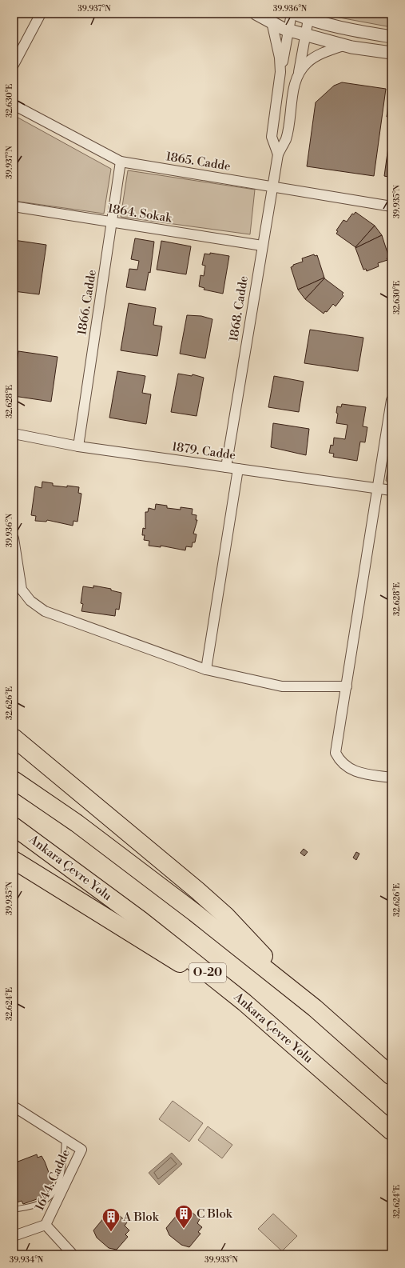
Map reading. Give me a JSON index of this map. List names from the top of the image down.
{
  "streets": {
    "highway": ["Ankara Çevre Yolu", "O-20"],
    "street": [
      "1865. Cadde",
      "1864. Sokak",
      "1866. Cadde",
      "1868. Cadde",
      "1879. Cadde",
      "1644. Cadde"
    ]
  },
  "crossings": [
    ["1865. Cadde", "1866. Cadde"],
    ["1865. Cadde", "1868. Cadde"],
    ["1864. Sokak", "1866. Cadde"],
    ["1864. Sokak", "1868. Cadde"],
    ["1866. Cadde", "1879. Cadde"],
    ["1868. Cadde", "1879. Cadde"]
  ],
  "places": {
    "building": ["C Blok", "A Blok"]
  },
  "coordinates": [
    "39.937°N",
    "39.936°N",
    "32.630°E",
    "39.935°N",
    "32.628°E",
    "32.626°E",
    "32.624°E",
    "39.934°N",
    "39.933°N"
  ]
}
